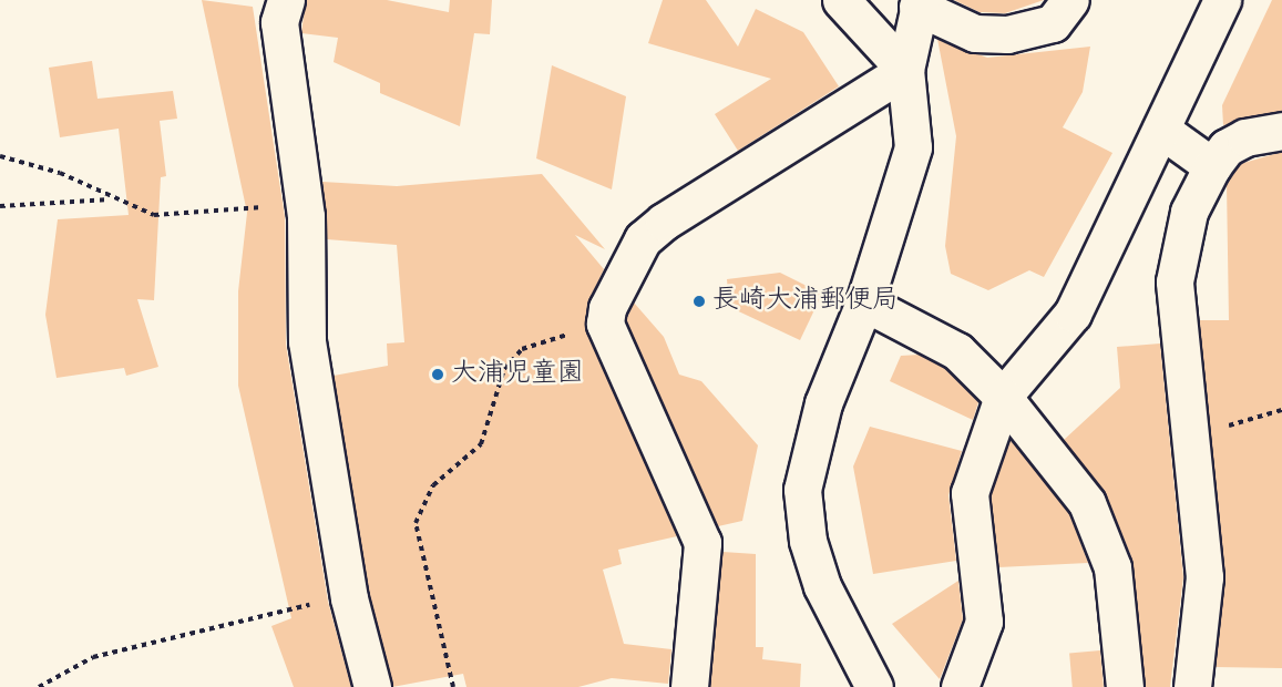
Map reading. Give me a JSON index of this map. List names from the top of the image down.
{
  "places": ["長崎大浦郵便局", "大浦児童園"]
}
